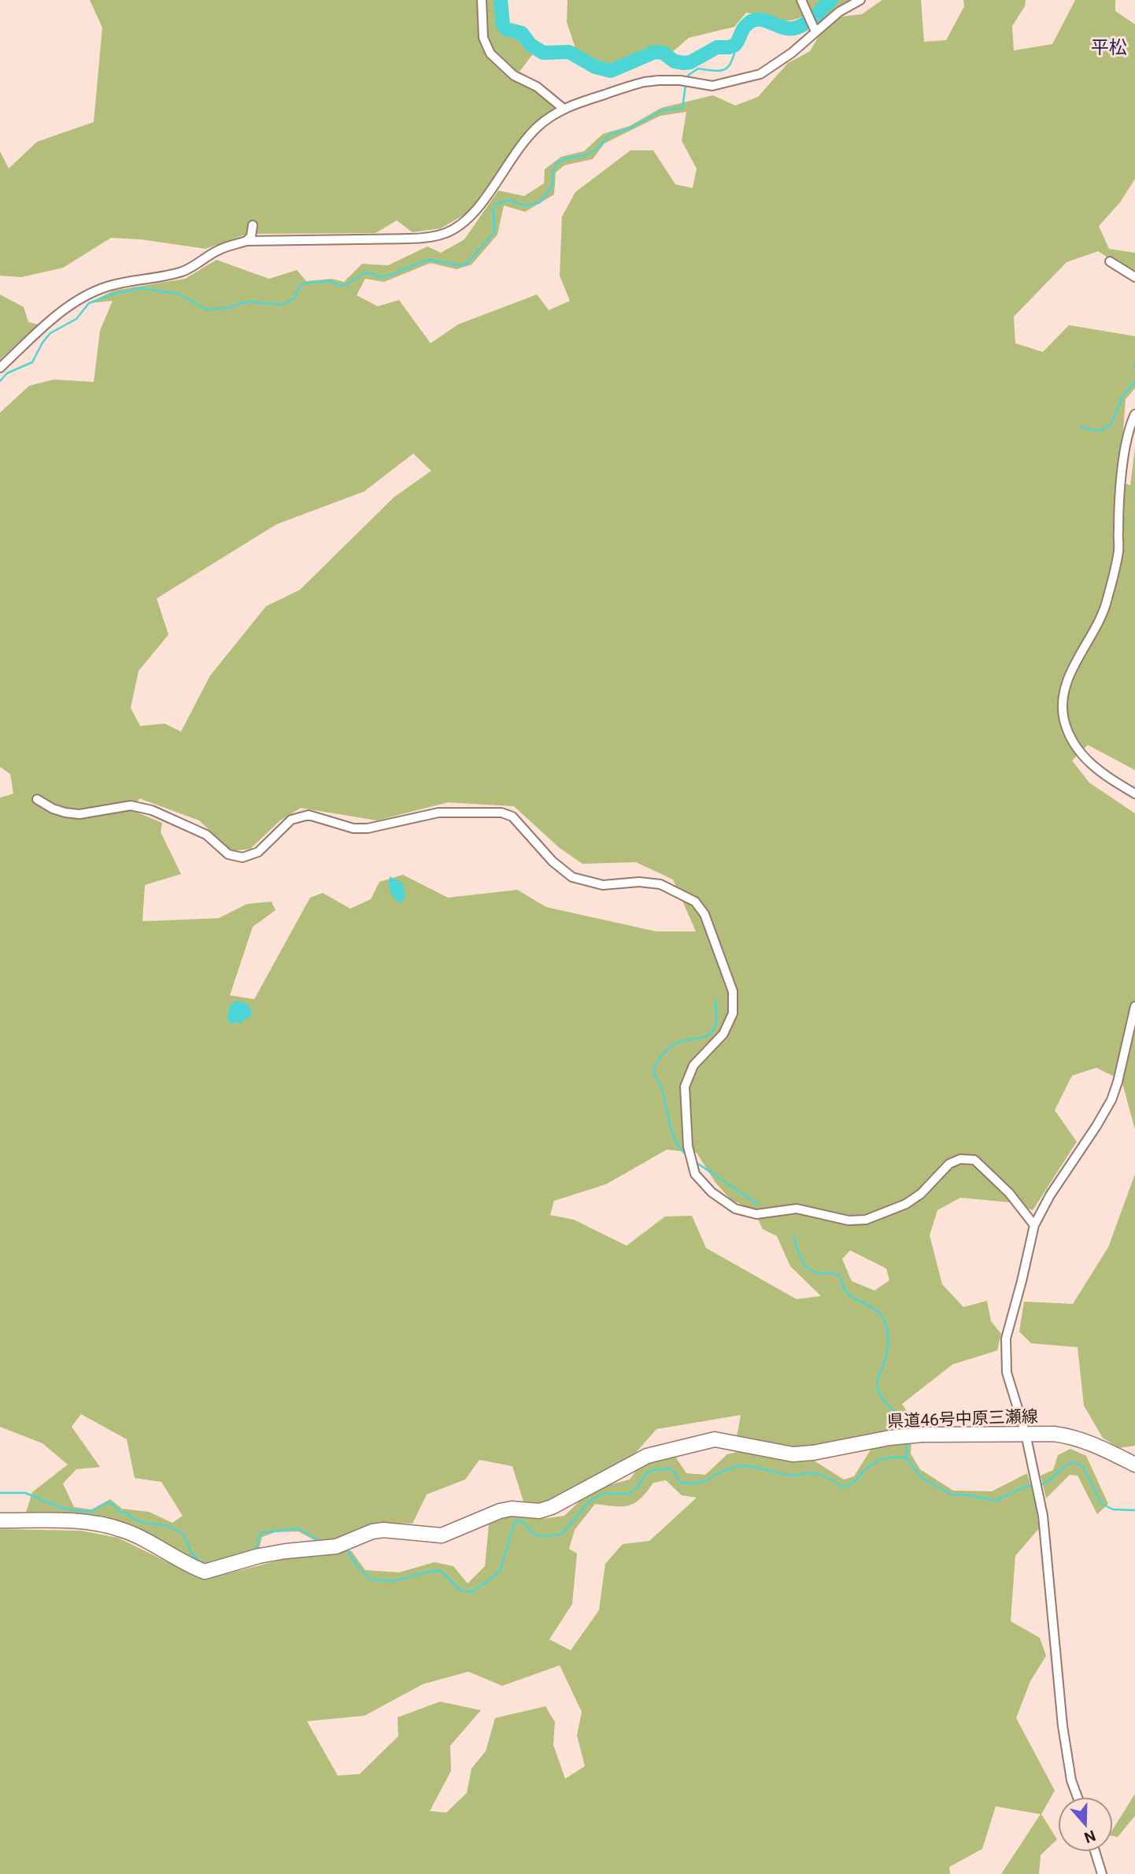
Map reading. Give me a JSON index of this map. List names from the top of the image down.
{
  "streets": {
    "main road": ["県道46号中原三瀬線"]
  },
  "districts": ["平松"],
  "north": "bottom"
}
